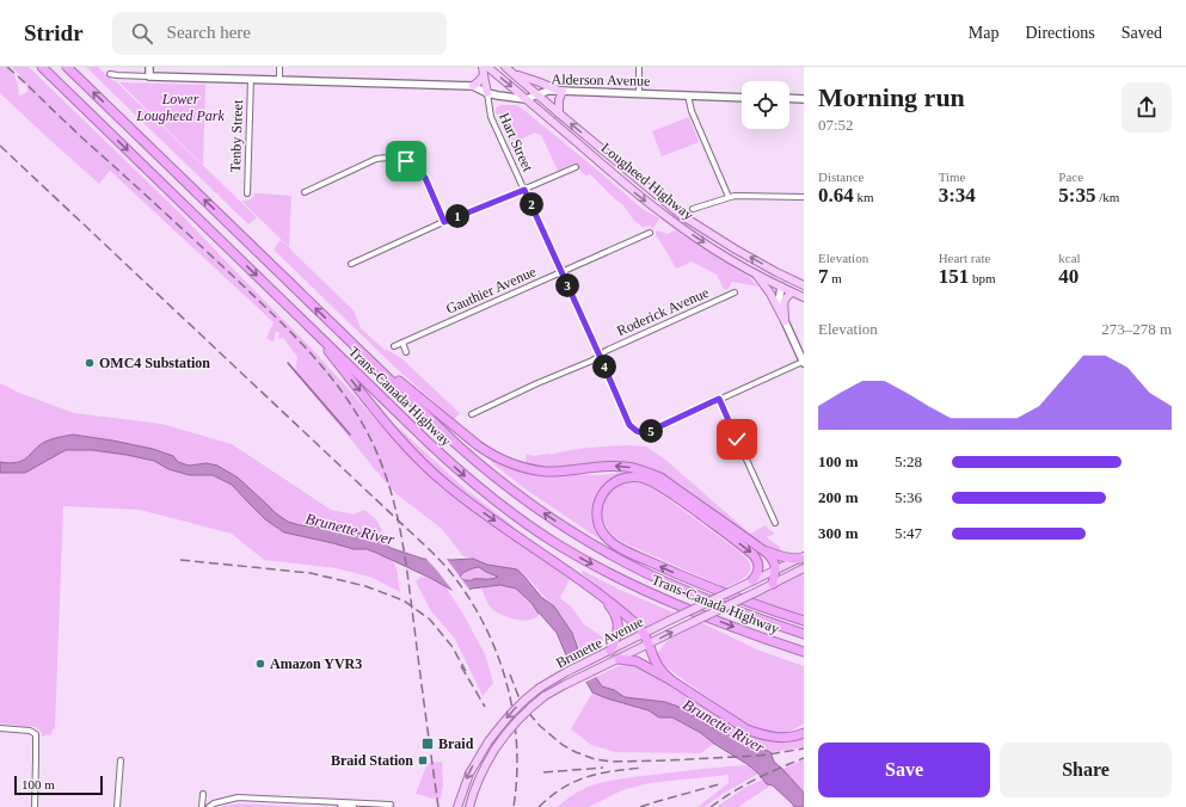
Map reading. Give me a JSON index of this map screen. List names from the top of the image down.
{
  "streets": {
    "highway": ["Trans-Canada Highway"],
    "main road": ["Lougheed Highway", "Brunette Avenue"],
    "street": [
      "Alderson Avenue",
      "Tenby Street",
      "Hart Street",
      "Gauthier Avenue",
      "Roderick Avenue"
    ]
  },
  "crossings": [
    ["Alderson Avenue", "Tenby Street"],
    ["Alderson Avenue", "Hart Street"],
    ["Alderson Avenue", "Lougheed Highway"],
    ["Hart Street", "Gauthier Avenue"],
    ["Hart Street", "Roderick Avenue"]
  ],
  "water": ["Brunette River"],
  "parks": ["Lower Lougheed Park"],
  "places": {
    "other": ["OMC4 Substation", "Amazon YVR3"],
    "transit": ["Braid", "Braid Station"]
  },
  "scale_bar": "100 m",
  "page": {
    "header": "Stridr",
    "search": "Search here",
    "nav": ["Map", "Directions", "Saved"],
    "heading": ["Morning run", "07:52"],
    "stats": [
      ["Distance", "0.64 km"],
      ["Time", "3:34"],
      ["Pace", "5:35 /km"],
      ["Elevation", "7 m"],
      ["Heart rate", "151 bpm"],
      ["kcal", "40"]
    ],
    "pins": [
      "2",
      "1",
      "3",
      "4",
      "5"
    ],
    "chart": ["Elevation", "273–278 m"],
    "list": [
      {
        "name": "100 m",
        "note": "5:28"
      },
      {
        "name": "200 m",
        "note": "5:36"
      },
      {
        "name": "300 m",
        "note": "5:47"
      }
    ],
    "buttons": ["Save", "Share"],
    "scale": "100 m"
  }
}
